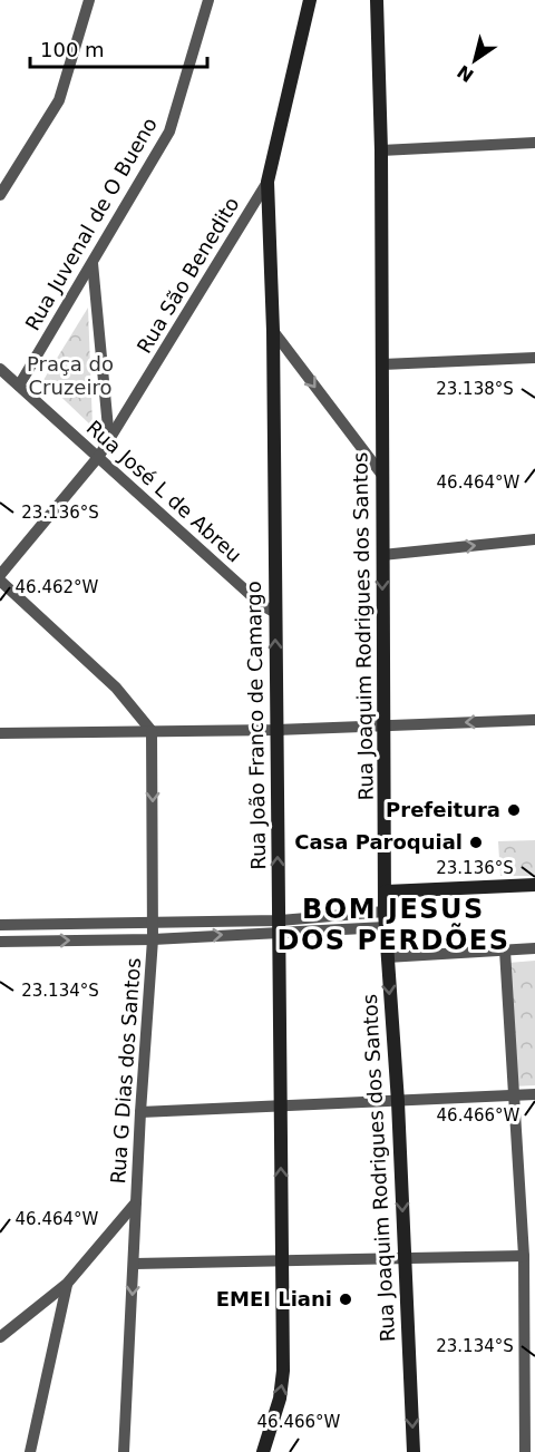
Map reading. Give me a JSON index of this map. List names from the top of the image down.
{
  "streets": {
    "street": [
      "Rua Juvenal de O Bueno",
      "Rua São Benedito",
      "Rua José L de Abreu",
      "Rua Joaquim Rodrigues dos Santos",
      "Rua João Franco de Camargo",
      "Rua G Dias dos Santos"
    ]
  },
  "crossings": [
    ["Rua Juvenal de O Bueno", "Rua José L de Abreu"],
    ["Rua São Benedito", "Rua José L de Abreu"],
    ["Rua São Benedito", "Rua João Franco de Camargo"],
    ["Rua José L de Abreu", "Rua João Franco de Camargo"]
  ],
  "one_way": ["Rua João Franco de Camargo"],
  "districts": ["BOM JESUS DOS PERDÕES"],
  "parks": ["Praça do Cruzeiro"],
  "places": ["Prefeitura", "Casa Paroquial", "EMEI Liani"],
  "scale_bar": "100 m",
  "north": "bottom left",
  "coordinates": [
    "23.138°S",
    "46.464°W",
    "23.136°S",
    "46.462°W",
    "23.134°S",
    "46.466°W"
  ]
}
